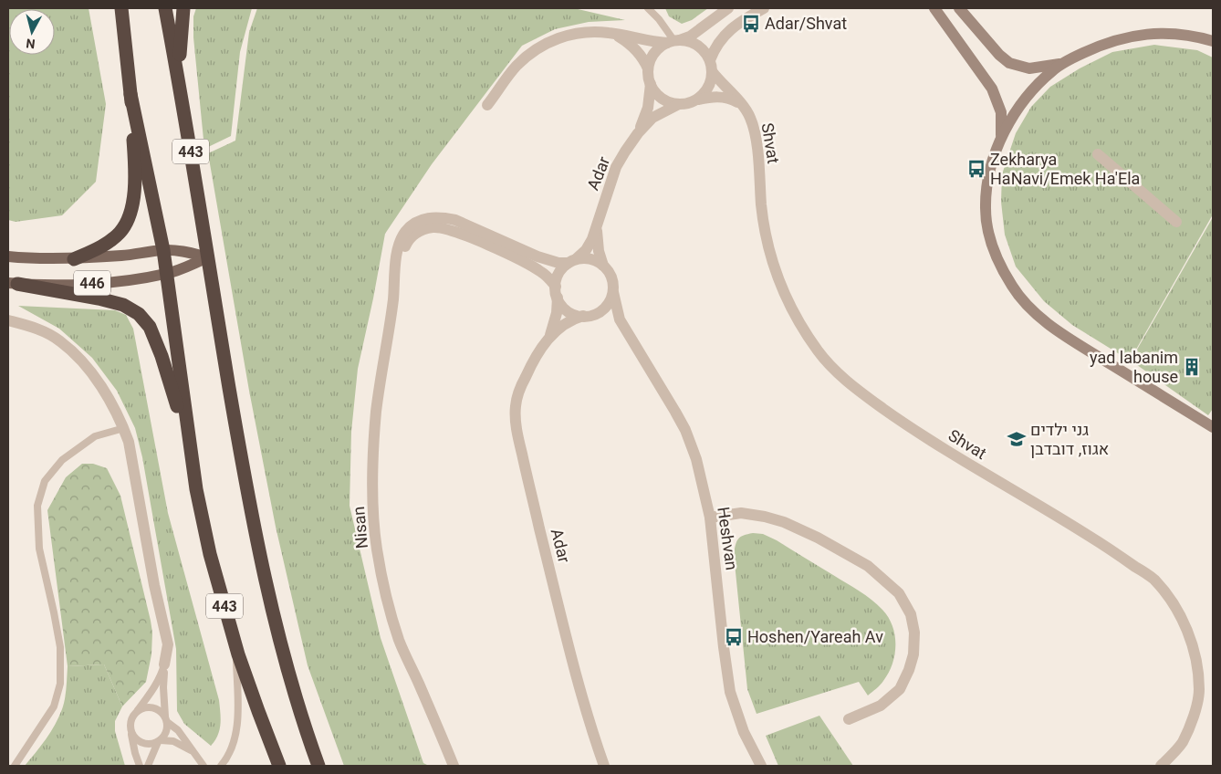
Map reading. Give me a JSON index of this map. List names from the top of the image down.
{
  "streets": {
    "highway": ["443"],
    "main road": ["446"],
    "street": [
      "Shvat",
      "Adar",
      "Nisan",
      "Heshvan"
    ]
  },
  "crossings": [
    ["Shvat", "Adar"],
    ["443", "446"],
    ["Adar", "Nisan"],
    ["Adar", "Heshvan"],
    ["Nisan", "Heshvan"]
  ],
  "places": {
    "bus stop": ["Adar/Shvat", "Zekharya HaNavi/Emek Ha'Ela", "Hoshen/Yareah Av"],
    "building": ["yad labanim house"],
    "school or university": ["גני ילדים אגוז, דובדבן"]
  },
  "north": "bottom"
}
